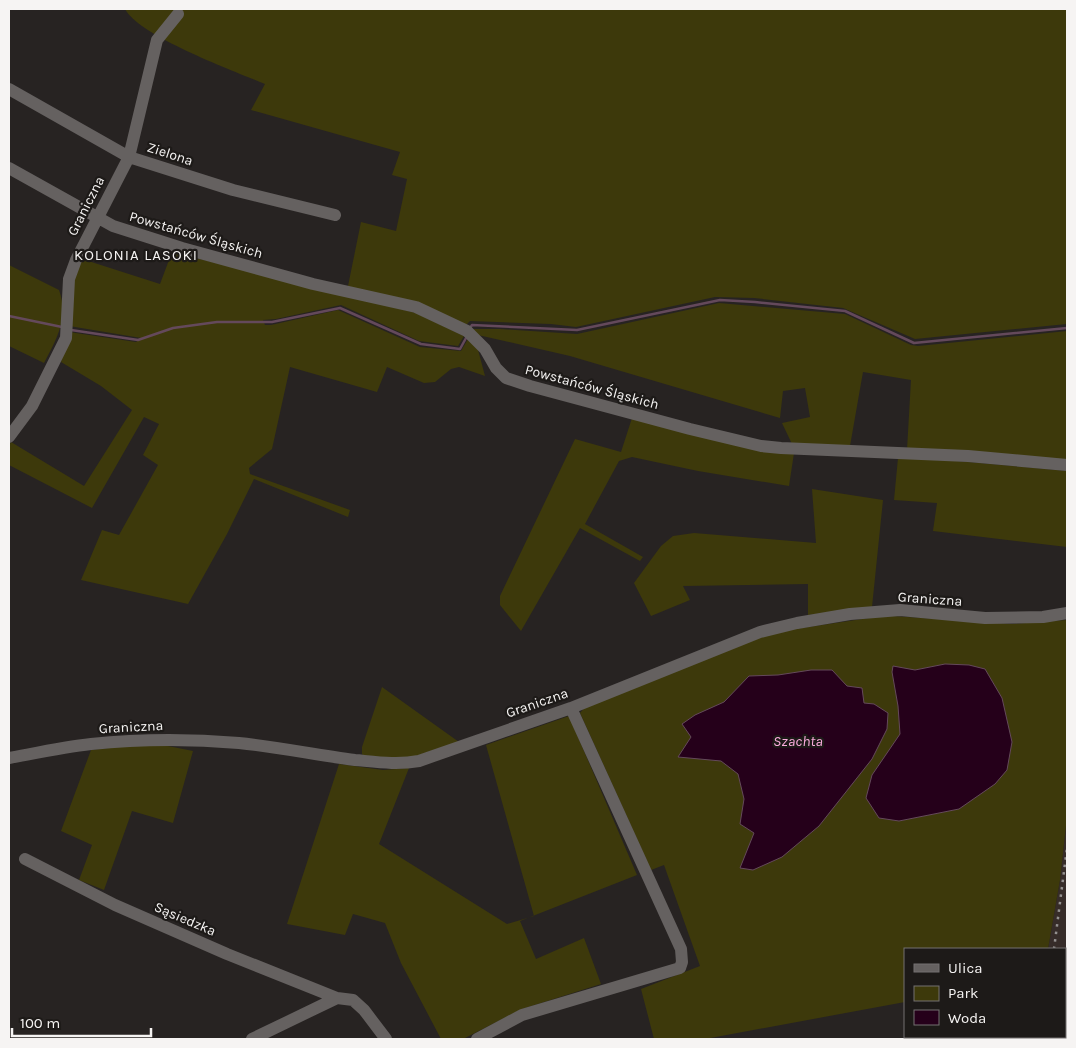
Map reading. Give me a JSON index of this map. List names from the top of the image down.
{
  "streets": {
    "street": [
      "Zielona",
      "Graniczna",
      "Powstańców Śląskich",
      "Sąsiedzka"
    ]
  },
  "crossings": [
    ["Zielona", "Graniczna"],
    ["Graniczna", "Powstańców Śląskich"]
  ],
  "districts": ["KOLONIA LASOKI"],
  "water": ["Szachta"],
  "legend": ["Ulica", "Park", "Woda"],
  "scale_bar": "100 m"
}
